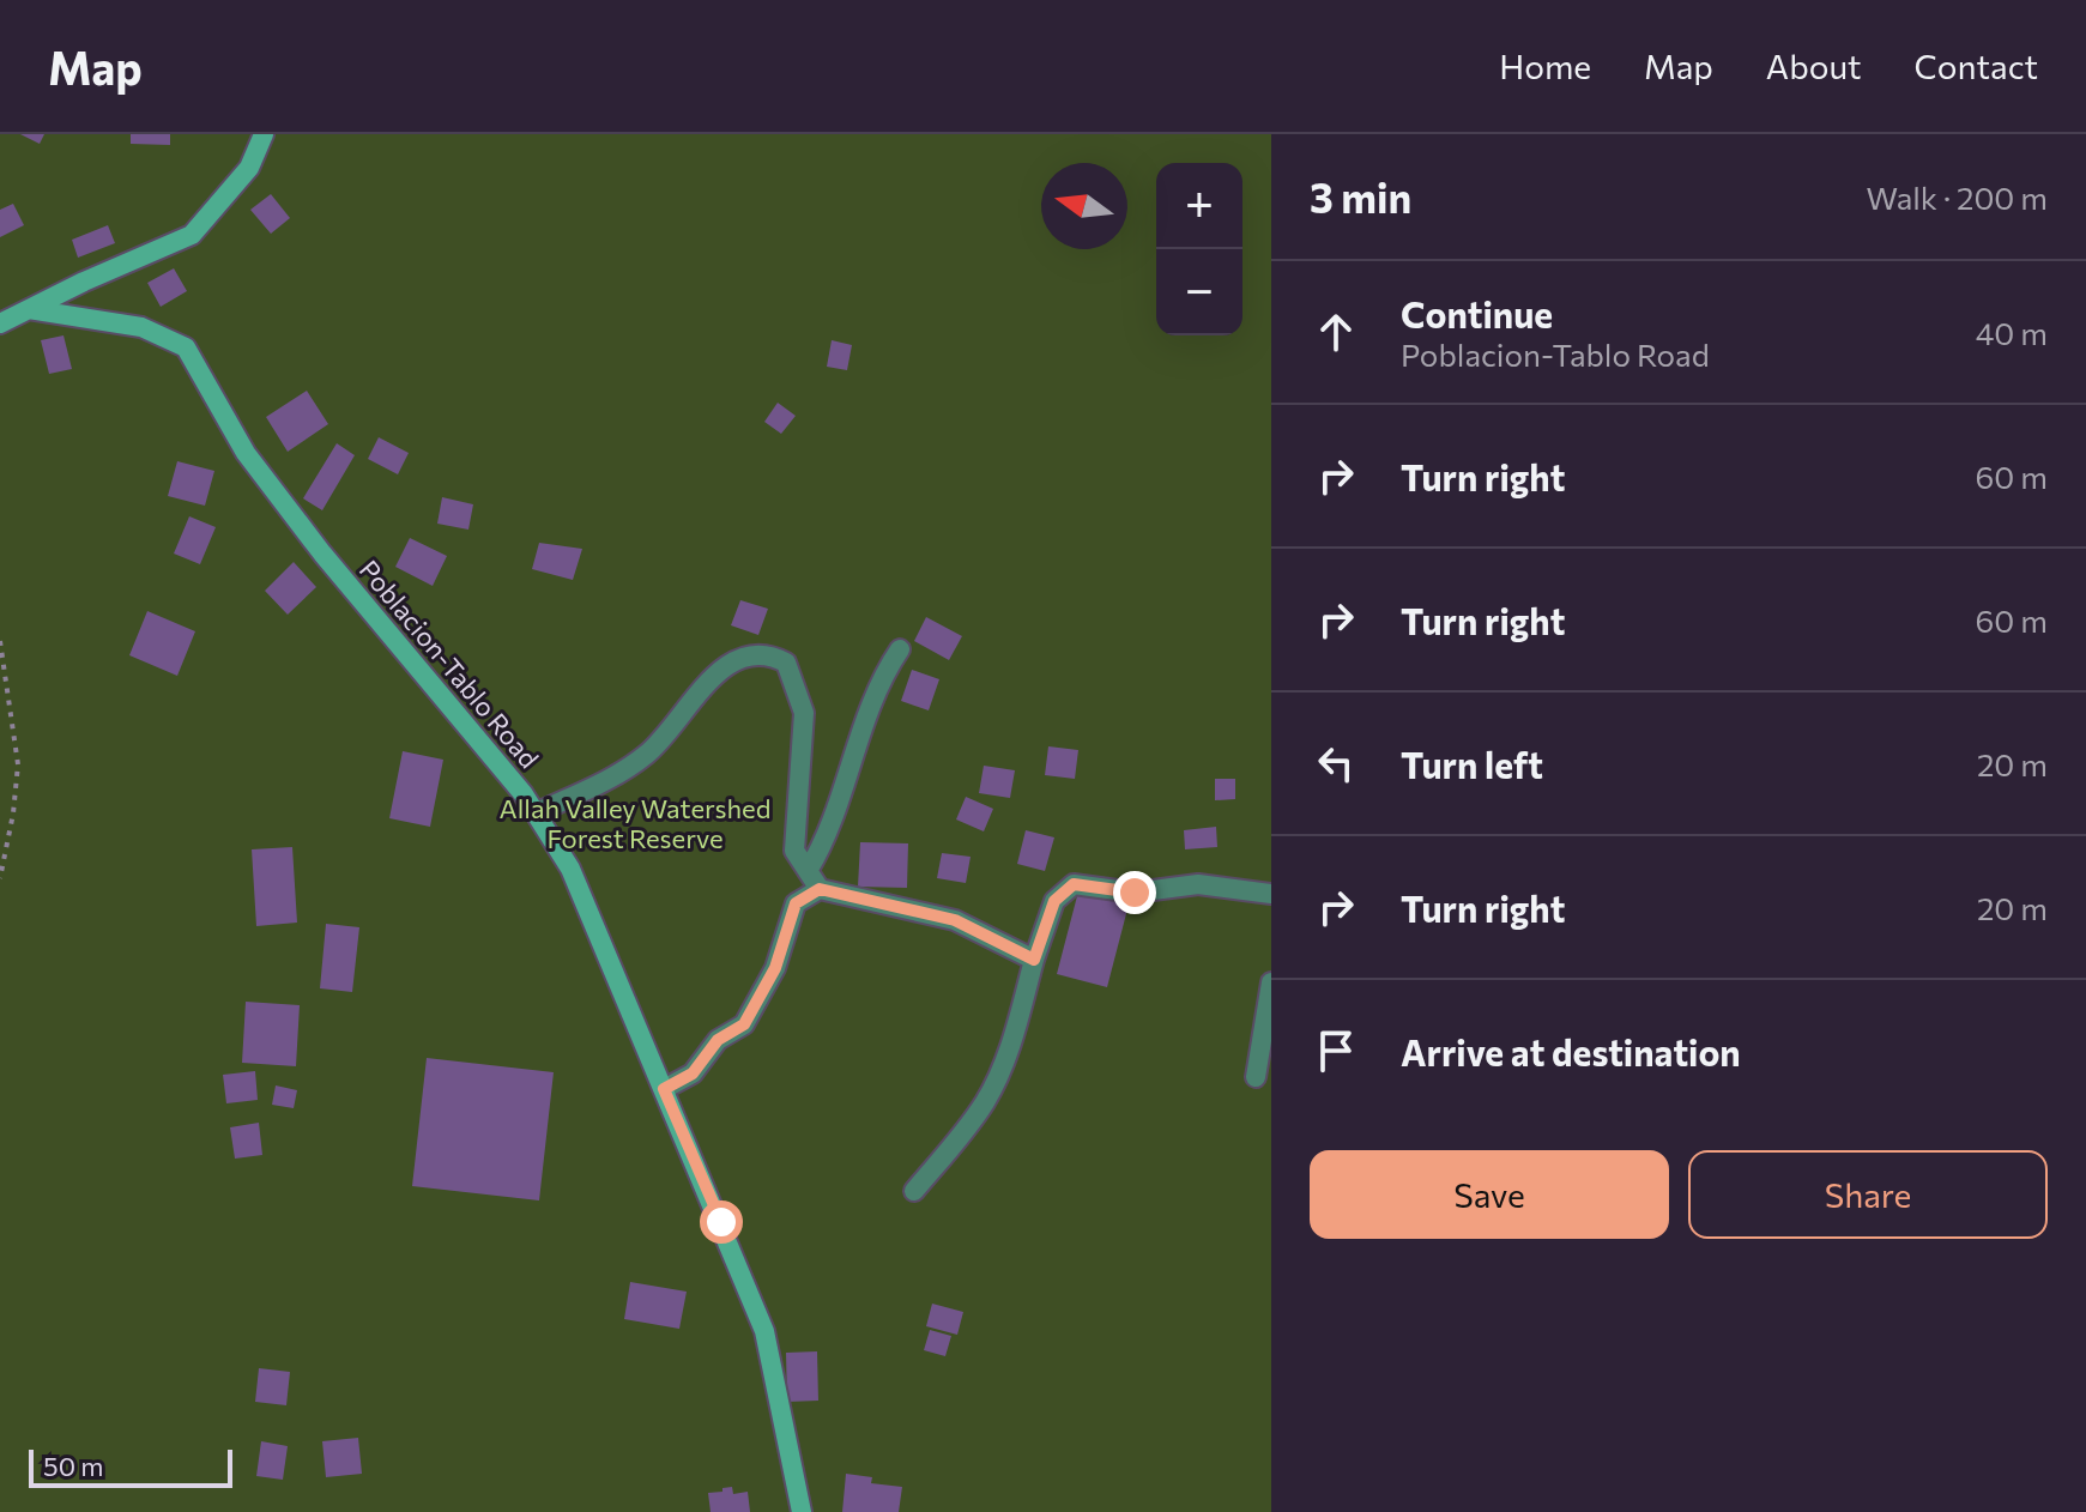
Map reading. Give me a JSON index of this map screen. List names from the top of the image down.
{
  "streets": {
    "street": ["Poblacion-Tablo Road"]
  },
  "parks": ["Allah Valley Watershed Forest Reserve"],
  "scale_bar": "50 m",
  "north": "left",
  "page": {
    "header": "Map",
    "nav": [
      "Home",
      "Map",
      "About",
      "Contact"
    ],
    "heading": ["3 min", "Walk · 200 m"],
    "map_buttons": ["+", "−"],
    "list": [
      ["Continue", "Poblacion-Tablo Road", "40 m"],
      ["Turn right", "60 m"],
      ["Turn right", "60 m"],
      ["Turn left", "20 m"],
      ["Turn right", "20 m"],
      "Arrive at destination"
    ],
    "buttons": ["Save", "Share"],
    "scale": "50 m"
  }
}
